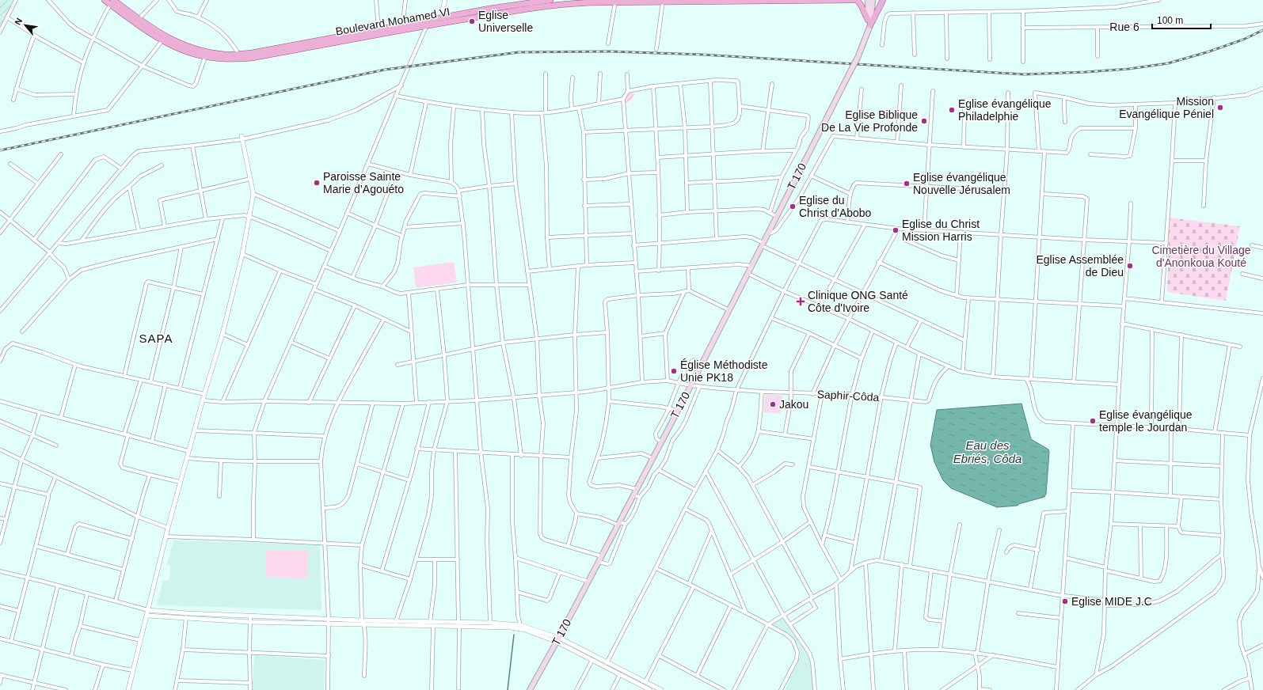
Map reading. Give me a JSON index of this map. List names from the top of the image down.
{
  "streets": {
    "main road": ["Boulevard Mohamed VI", "T 170"],
    "street": ["Rue 6", "Saphir-Côda"]
  },
  "crossings": [
    ["T 170", "Saphir-Côda"]
  ],
  "districts": ["SAPA"],
  "water": ["Eau des Ebriés, Côda"],
  "parks": ["Cimetière du Village d'Anonkoua Kouté"],
  "places": {
    "other": [
      "Eglise Universelle",
      "Mission Evangélique Péniel",
      "Eglise évangélique Philadelphie",
      "Eglise Biblique De La Vie Profonde",
      "Paroisse Sainte Marie d’Agouéto",
      "Eglise évangélique Nouvelle Jérusalem",
      "Eglise du Christ d'Abobo",
      "Eglise du Christ Mission Harris",
      "Eglise Assemblée de Dieu",
      "Église Méthodiste Unie PK18",
      "Jakou",
      "Eglise évangélique temple le Jourdan",
      "Eglise MIDE J.C"
    ],
    "health": ["Clinique ONG Santé Côte d'Ivoire"]
  },
  "scale_bar": "100 m",
  "north": "top left"
}
